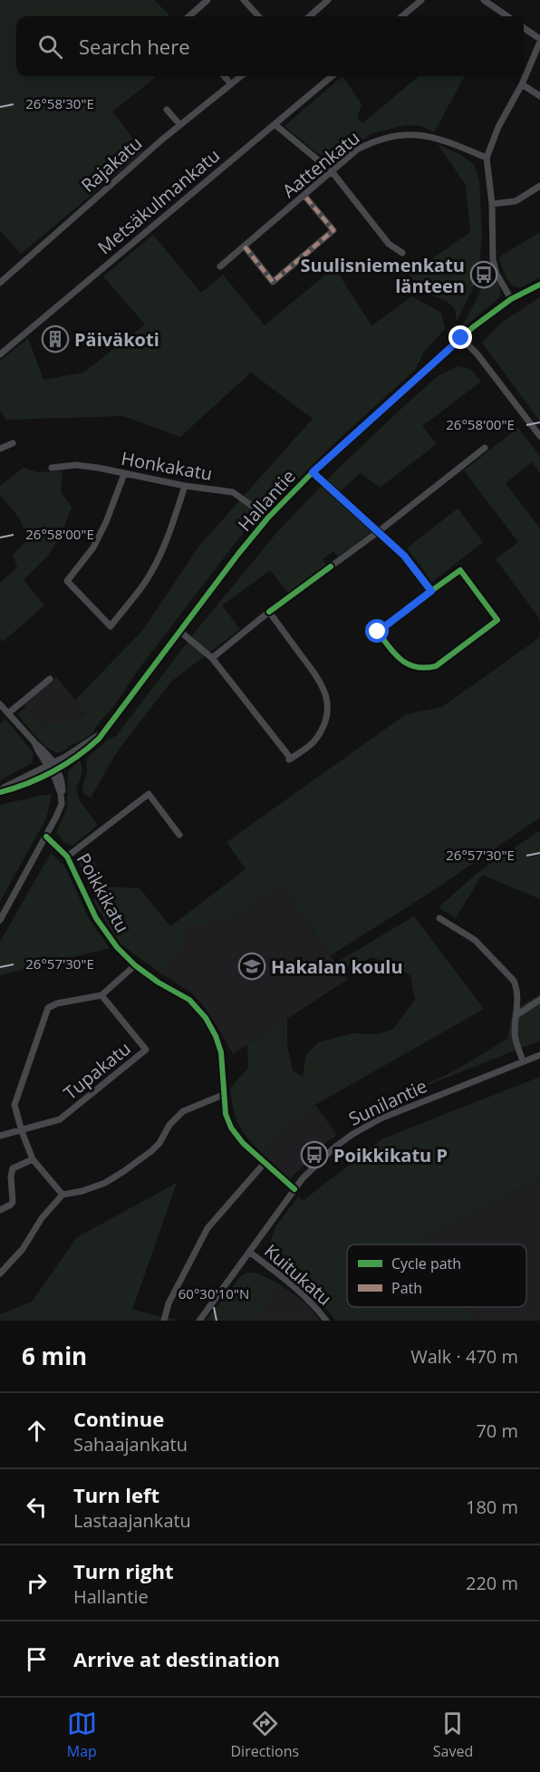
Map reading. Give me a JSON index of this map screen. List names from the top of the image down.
{
  "streets": {
    "street": [
      "Rajakatu",
      "Aattenkatu",
      "Metsäkulmankatu",
      "Honkakatu",
      "Hallantie",
      "Poikkikatu",
      "Tupakatu",
      "Sunilantie",
      "Kuitukatu"
    ]
  },
  "crossings": [
    ["Honkakatu", "Hallantie"],
    ["Poikkikatu", "Sunilantie"],
    ["Sunilantie", "Kuitukatu"]
  ],
  "places": {
    "bus stop": ["Suulisniemenkatu länteen", "Poikkikatu P"],
    "building": ["Päiväkoti"],
    "school or university": ["Hakalan koulu"]
  },
  "legend": ["Cycle path", "Path"],
  "page": {
    "search": "Search here",
    "heading": ["6 min", "Walk · 470 m"],
    "list": [
      ["Continue", "Sahaajankatu", "70 m"],
      ["Turn left", "Lastaajankatu", "180 m"],
      ["Turn right", "Hallantie", "220 m"],
      "Arrive at destination"
    ],
    "nav": ["Map", "Directions", "Saved"]
  },
  "coordinates": [
    "26°58'30\"E",
    "26°58'00\"E",
    "26°57'30\"E",
    "60°30'10\"N"
  ]
}
